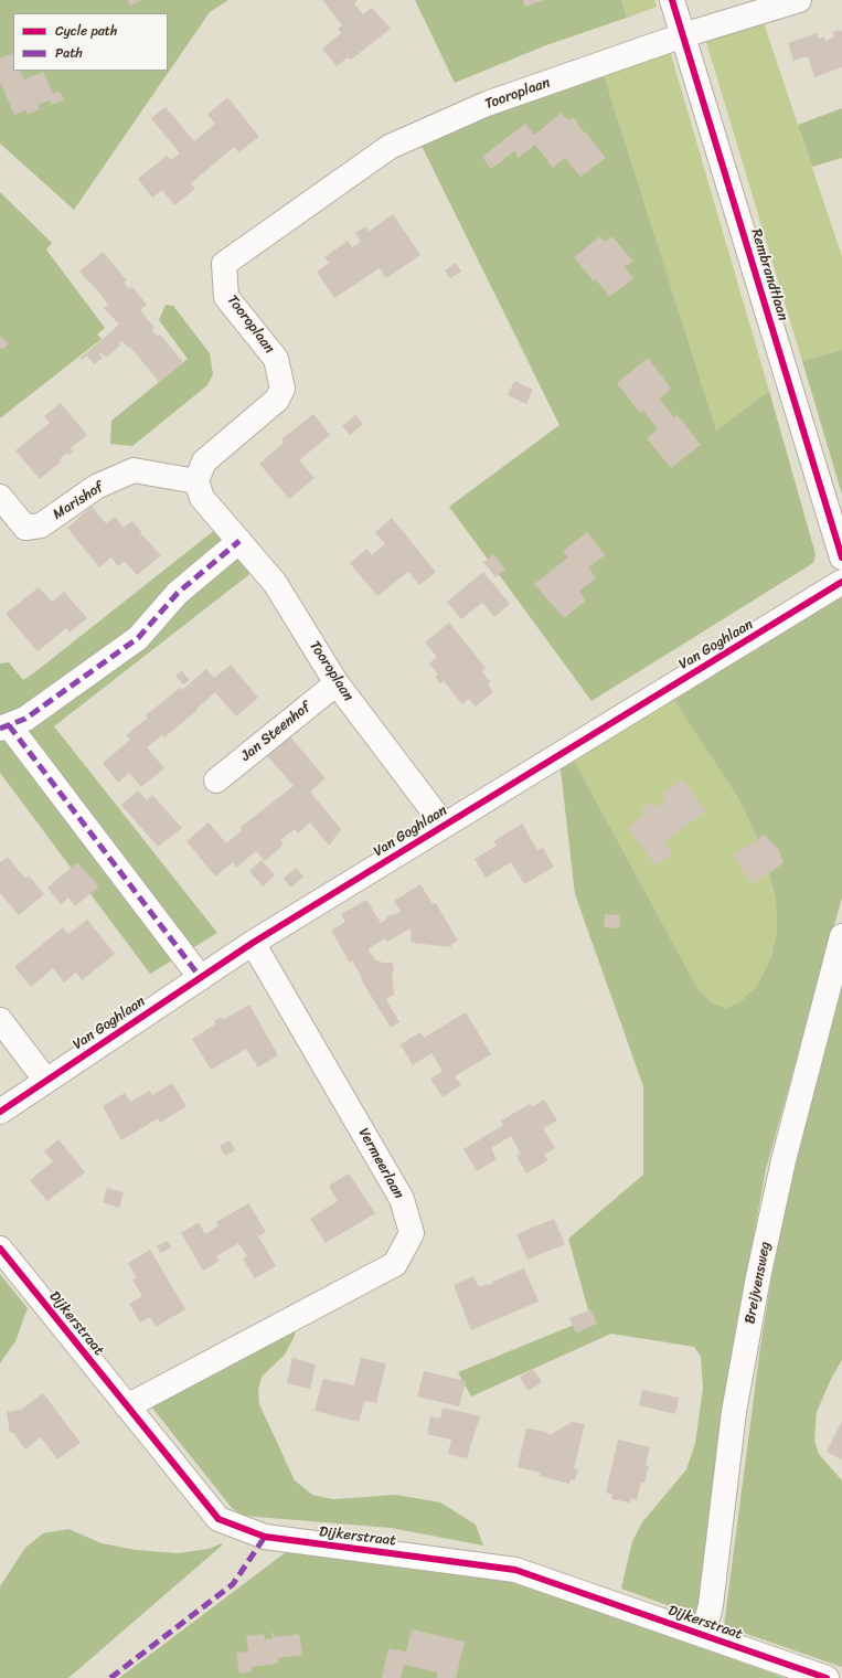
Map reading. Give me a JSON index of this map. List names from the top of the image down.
{
  "streets": {
    "street": [
      "Tooroplaan",
      "Rembrandtlaan",
      "Marishof",
      "Van Goghlaan",
      "Jan Steenhof",
      "Vermeerlaan",
      "Breijvensweg",
      "Dijkerstraat"
    ]
  },
  "crossings": [
    ["Tooroplaan", "Rembrandtlaan"],
    ["Tooroplaan", "Marishof"],
    ["Tooroplaan", "Van Goghlaan"],
    ["Tooroplaan", "Jan Steenhof"],
    ["Van Goghlaan", "Vermeerlaan"],
    ["Vermeerlaan", "Dijkerstraat"],
    ["Breijvensweg", "Dijkerstraat"]
  ],
  "legend": ["Cycle path", "Path"]
}
